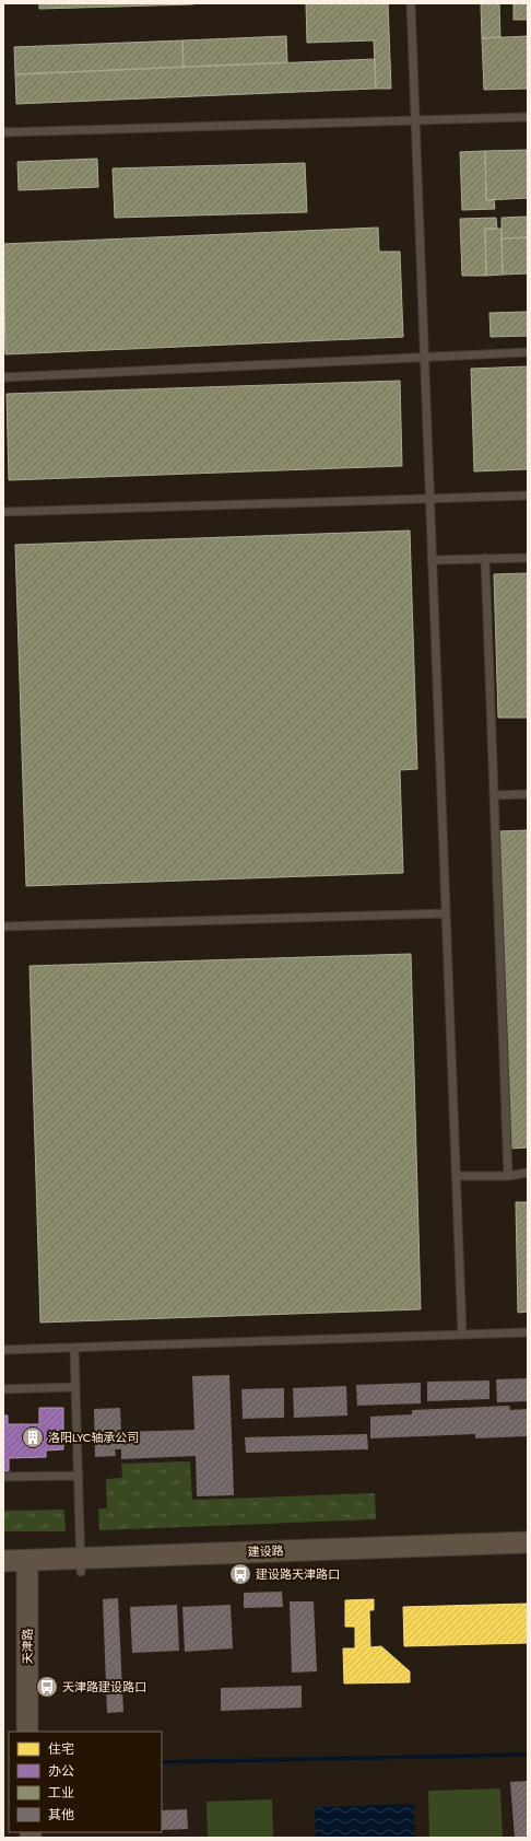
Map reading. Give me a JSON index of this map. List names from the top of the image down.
{
  "streets": {
    "street": ["建设路", "天津路"]
  },
  "crossings": [
    ["建设路", "天津路"]
  ],
  "places": {
    "building": ["洛阳LYC轴承公司"],
    "bus stop": ["建设路天津路口", "天津路建设路口"]
  },
  "legend": [
    "住宅",
    "办公",
    "工业",
    "其他"
  ]
}
